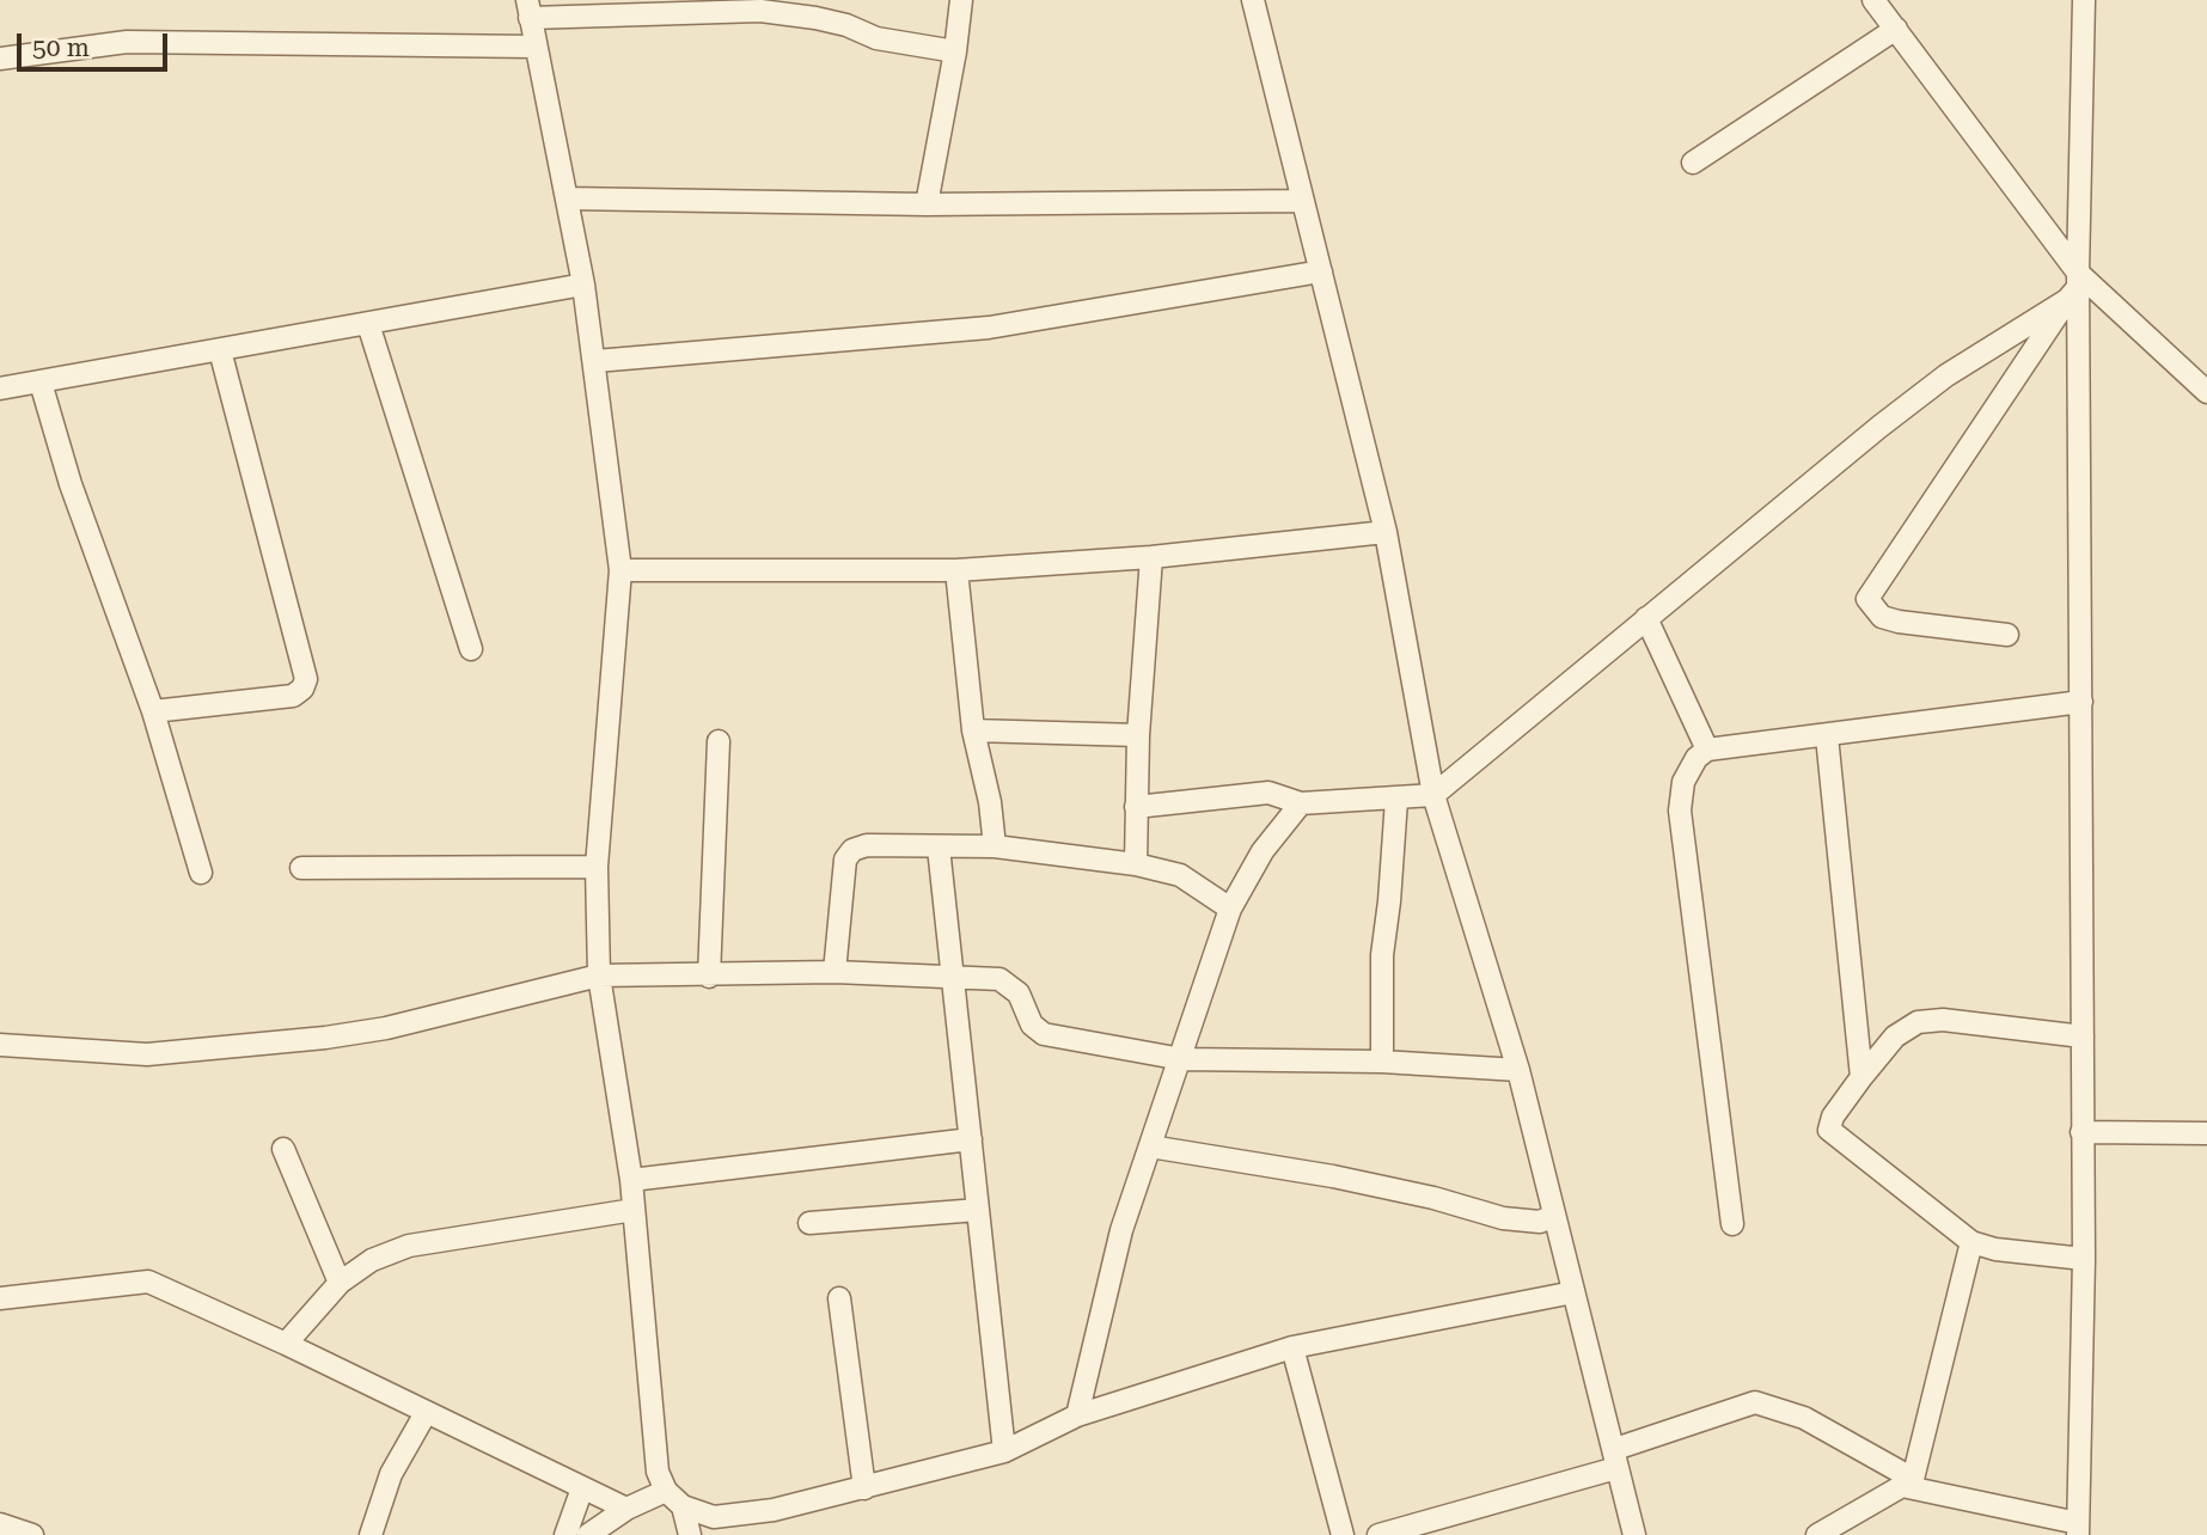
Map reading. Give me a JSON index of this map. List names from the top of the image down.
{
  "scale_bar": "50 m"
}
